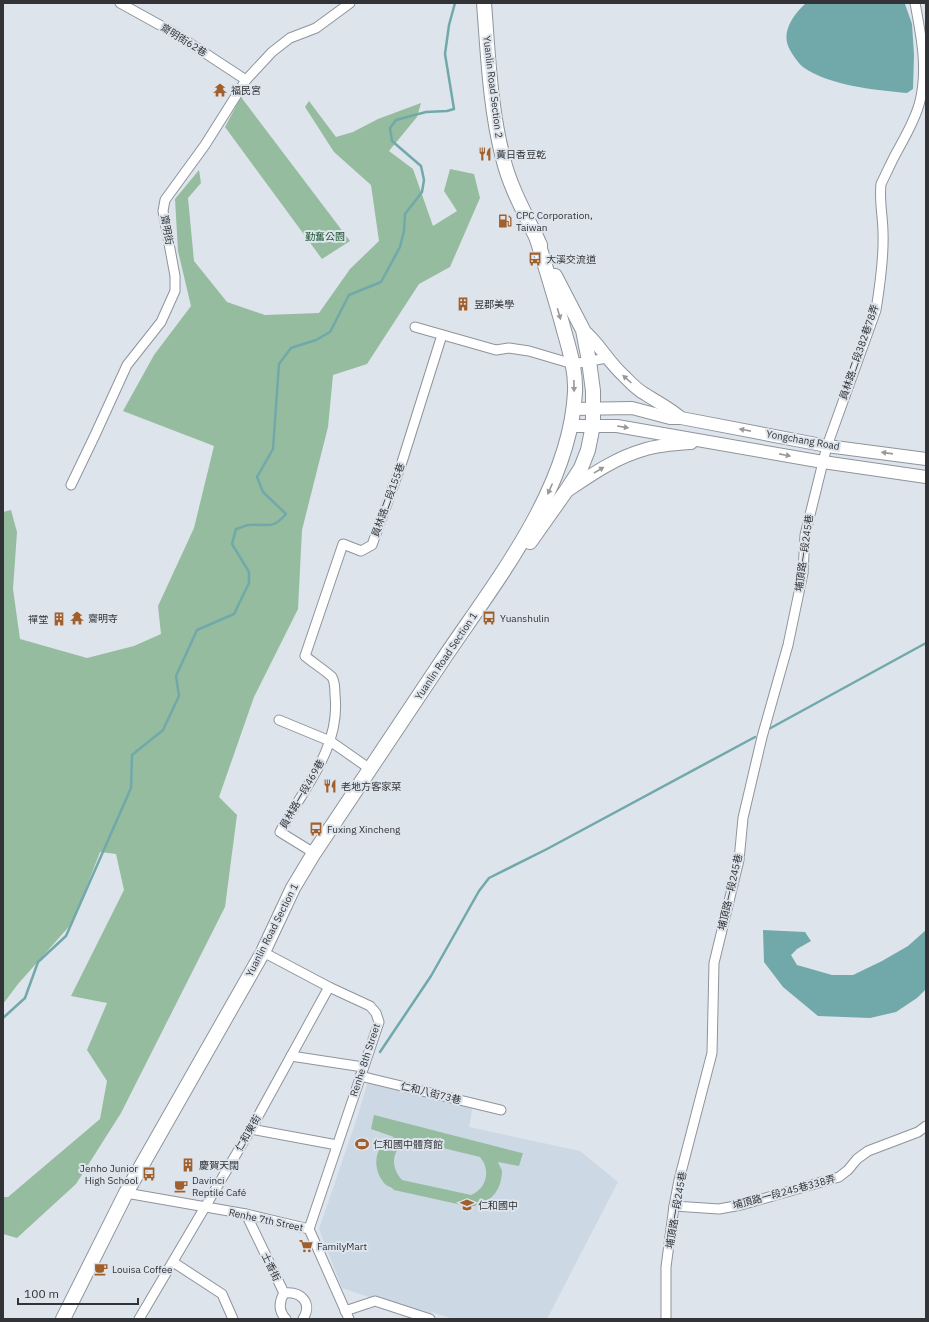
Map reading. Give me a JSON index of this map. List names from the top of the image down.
{
  "streets": {
    "main road": ["Yuanlin Road Section 2", "Yongchang Road", "Yuanlin Road Section 1"],
    "street": [
      "齋明街62巷",
      "齋明街",
      "員林路二段382巷78弄",
      "員林路二段155巷",
      "埔頂路一段245巷",
      "員林路一段469巷",
      "Renhe 8th Street",
      "仁和八街73巷",
      "仁和東街",
      "埔頂路一段245巷338弄",
      "Renhe 7th Street",
      "士香街"
    ]
  },
  "crossings": [
    ["齋明街62巷", "齋明街"],
    ["Yuanlin Road Section 2", "Yongchang Road"],
    ["Yuanlin Road Section 2", "Yuanlin Road Section 1"],
    ["員林路二段382巷78弄", "Yongchang Road"],
    ["員林路二段382巷78弄", "埔頂路一段245巷"],
    ["Yongchang Road", "埔頂路一段245巷"],
    ["Yongchang Road", "Yuanlin Road Section 1"],
    ["員林路二段155巷", "員林路一段469巷"],
    ["埔頂路一段245巷", "埔頂路一段245巷338弄"],
    ["Yuanlin Road Section 1", "員林路一段469巷"],
    ["Yuanlin Road Section 1", "Renhe 8th Street"],
    ["Yuanlin Road Section 1", "Renhe 7th Street"],
    ["Renhe 8th Street", "仁和八街73巷"],
    ["Renhe 8th Street", "仁和東街"],
    ["Renhe 8th Street", "Renhe 7th Street"],
    ["仁和八街73巷", "仁和東街"],
    ["仁和東街", "Renhe 7th Street"],
    ["Renhe 7th Street", "士香街"]
  ],
  "parks": ["勤奮公園"],
  "places": {
    "temple": ["福民宮", "齋明寺"],
    "restaurant": ["黃日香豆乾", "老地方客家菜"],
    "fuel station": ["CPC Corporation, Taiwan"],
    "bus stop": [
      "大溪交流道",
      "Yuanshulin",
      "Fuxing Xincheng",
      "Jenho Junior High School"
    ],
    "building": ["昱郡美學", "禪堂", "慶賀天闊"],
    "sports": ["仁和國中體育館"],
    "cafe": ["Davinci Reptile Café", "Louisa Coffee"],
    "school or university": ["仁和國中"],
    "supermarket": ["FamilyMart"]
  },
  "scale_bar": "100 m"
}
